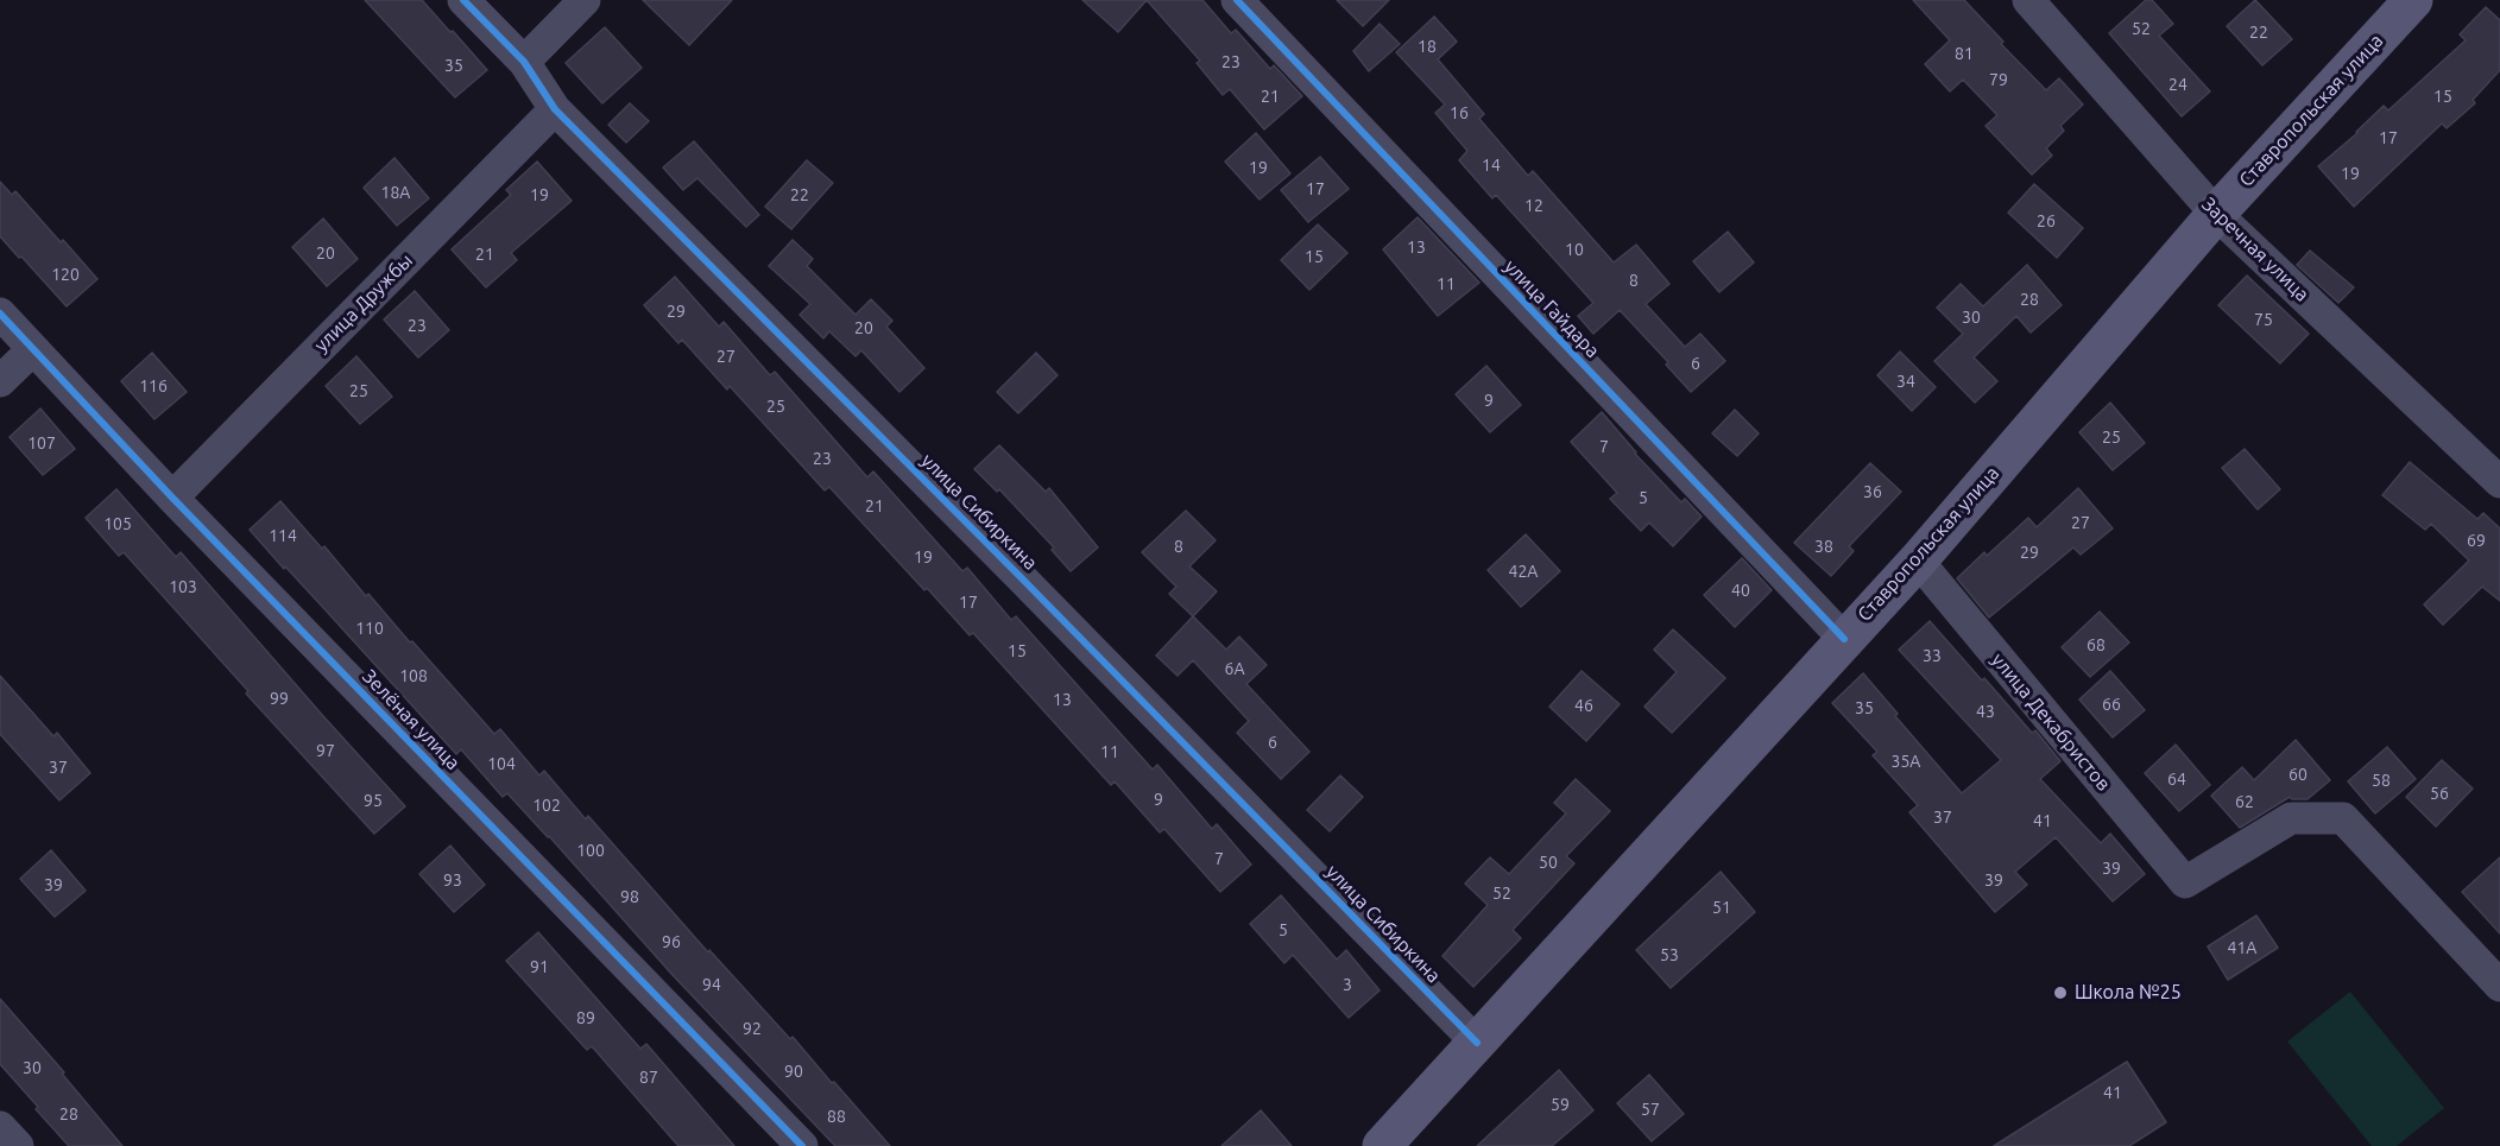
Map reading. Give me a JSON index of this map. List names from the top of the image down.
{
  "streets": {
    "main road": ["Ставропольская улица"],
    "street": [
      "Заречная улица",
      "улица Дружбы",
      "улица Гайдара",
      "улица Сибиркина",
      "Зелёная улица",
      "улица Декабристов"
    ]
  },
  "crossings": [
    ["Ставропольская улица", "Заречная улица"],
    ["Ставропольская улица", "улица Гайдара"],
    ["Ставропольская улица", "улица Сибиркина"],
    ["Ставропольская улица", "улица Декабристов"],
    ["улица Дружбы", "улица Сибиркина"],
    ["улица Дружбы", "Зелёная улица"]
  ],
  "places": ["Школа №25"],
  "house_numbers": [
    "52",
    "22",
    "18",
    "81",
    "23",
    "35",
    "79",
    "24",
    "21",
    "15",
    "16",
    "17",
    "14",
    "19",
    "19",
    "17",
    "18А",
    "19",
    "22",
    "12",
    "26",
    "13",
    "10",
    "20",
    "21",
    "15",
    "120",
    "8",
    "11",
    "28",
    "29",
    "30",
    "75",
    "23",
    "20",
    "27",
    "6",
    "34",
    "116",
    "25",
    "9",
    "25",
    "25",
    "107",
    "7",
    "23",
    "36",
    "5",
    "21",
    "27",
    "105",
    "114",
    "69",
    "8",
    "38",
    "29",
    "19",
    "42А",
    "103",
    "40",
    "17",
    "110",
    "68",
    "15",
    "33",
    "6А",
    "108",
    "99",
    "13",
    "66",
    "46",
    "35",
    "43",
    "6",
    "97",
    "11",
    "35А",
    "104",
    "37",
    "60",
    "64",
    "58",
    "56",
    "9",
    "95",
    "62",
    "102",
    "37",
    "41",
    "100",
    "7",
    "50",
    "39",
    "93",
    "39",
    "39",
    "52",
    "98",
    "51",
    "5",
    "96",
    "41А",
    "53",
    "91",
    "94",
    "3",
    "89",
    "92",
    "30",
    "90",
    "87",
    "41",
    "59",
    "57",
    "28",
    "88"
  ]
}
